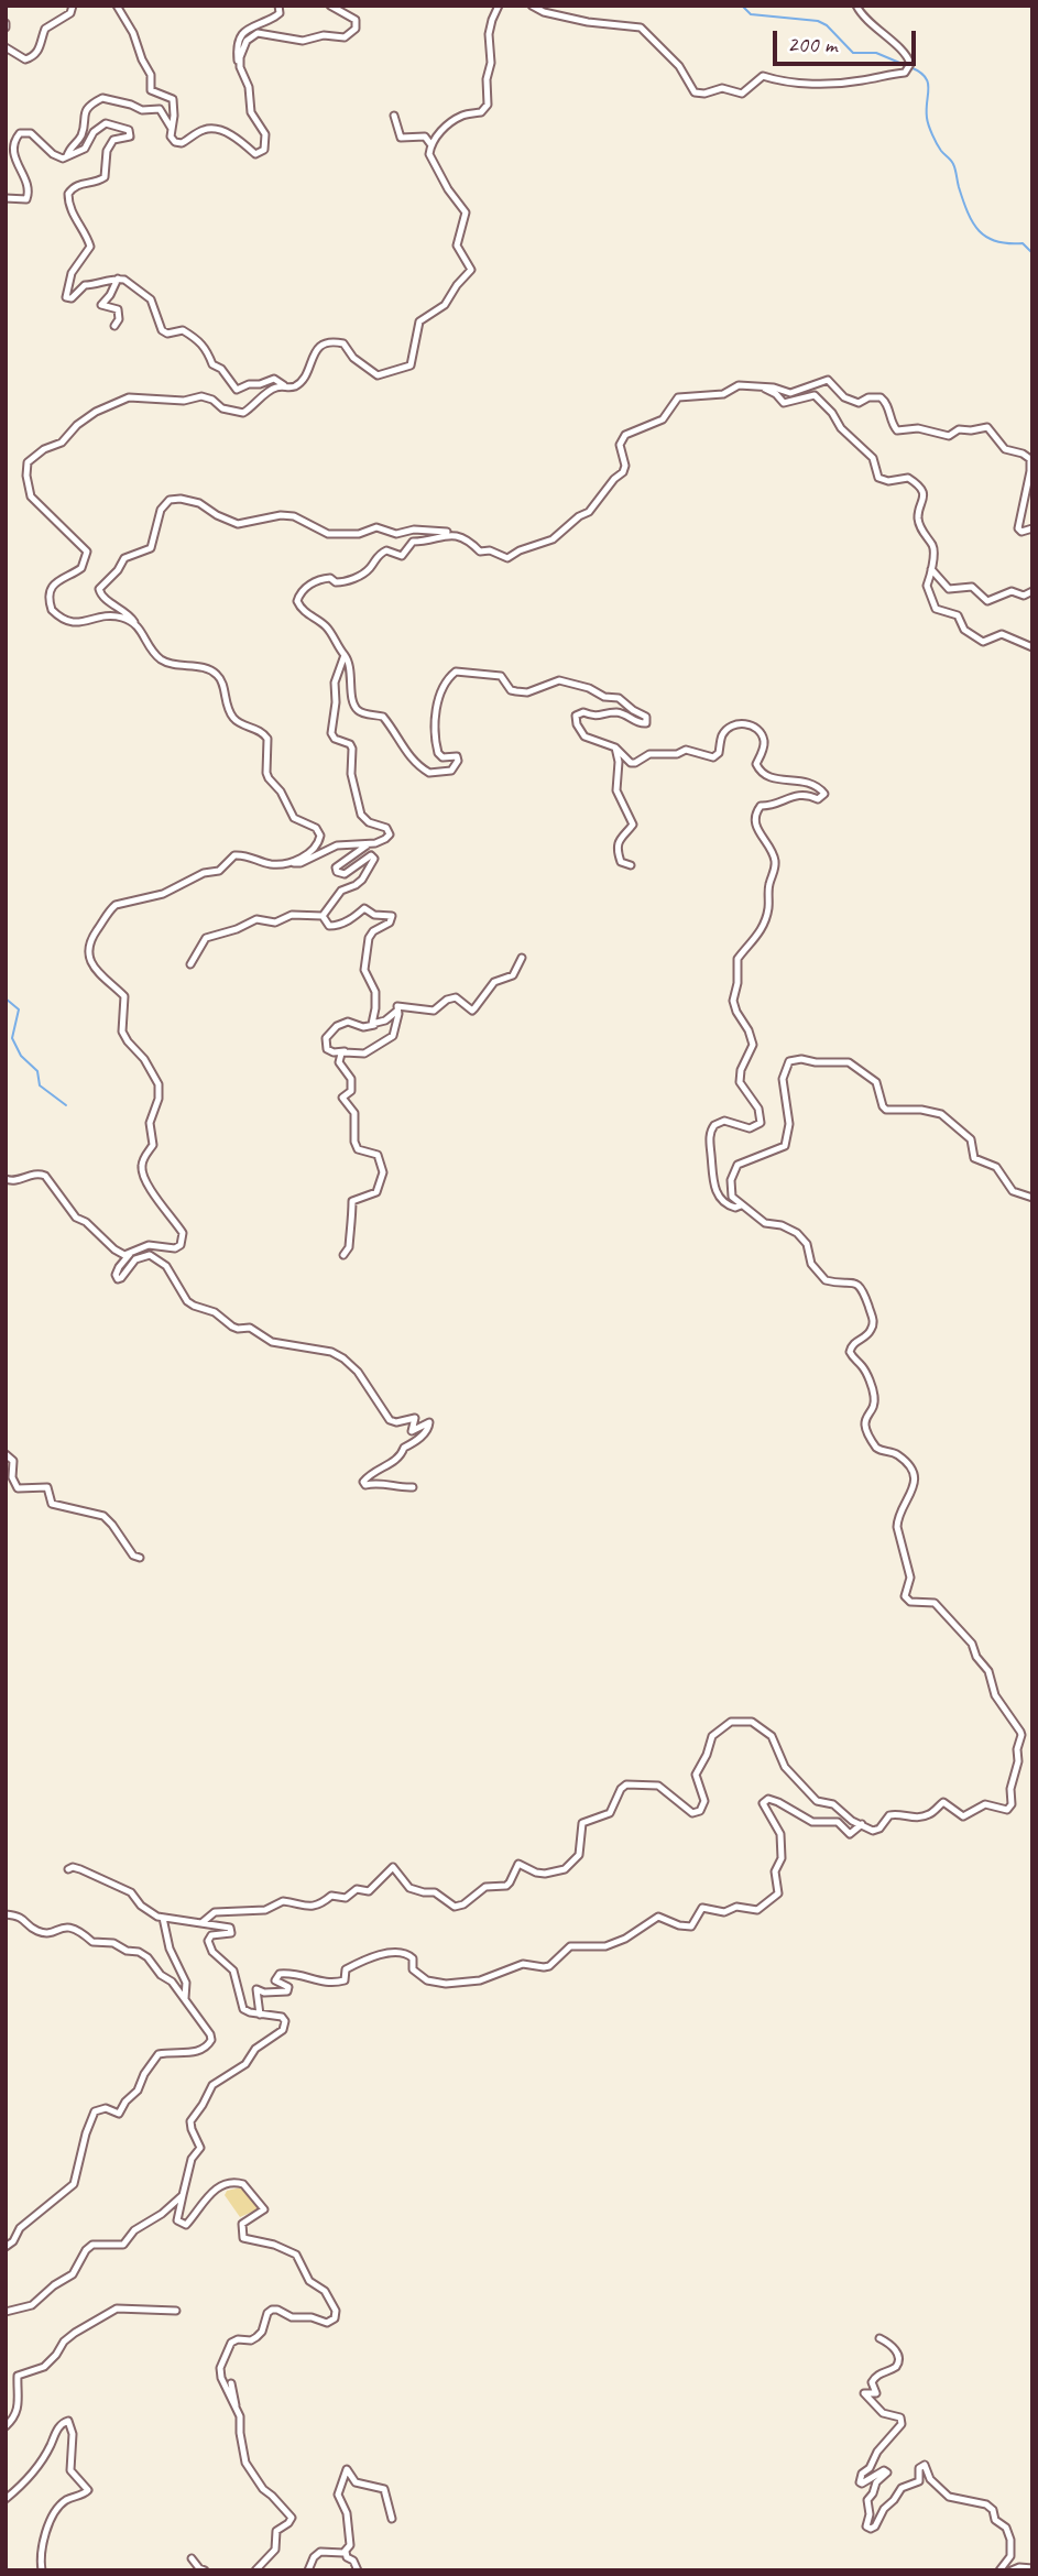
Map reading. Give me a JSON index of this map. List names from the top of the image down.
{
  "scale_bar": "200 m"
}
